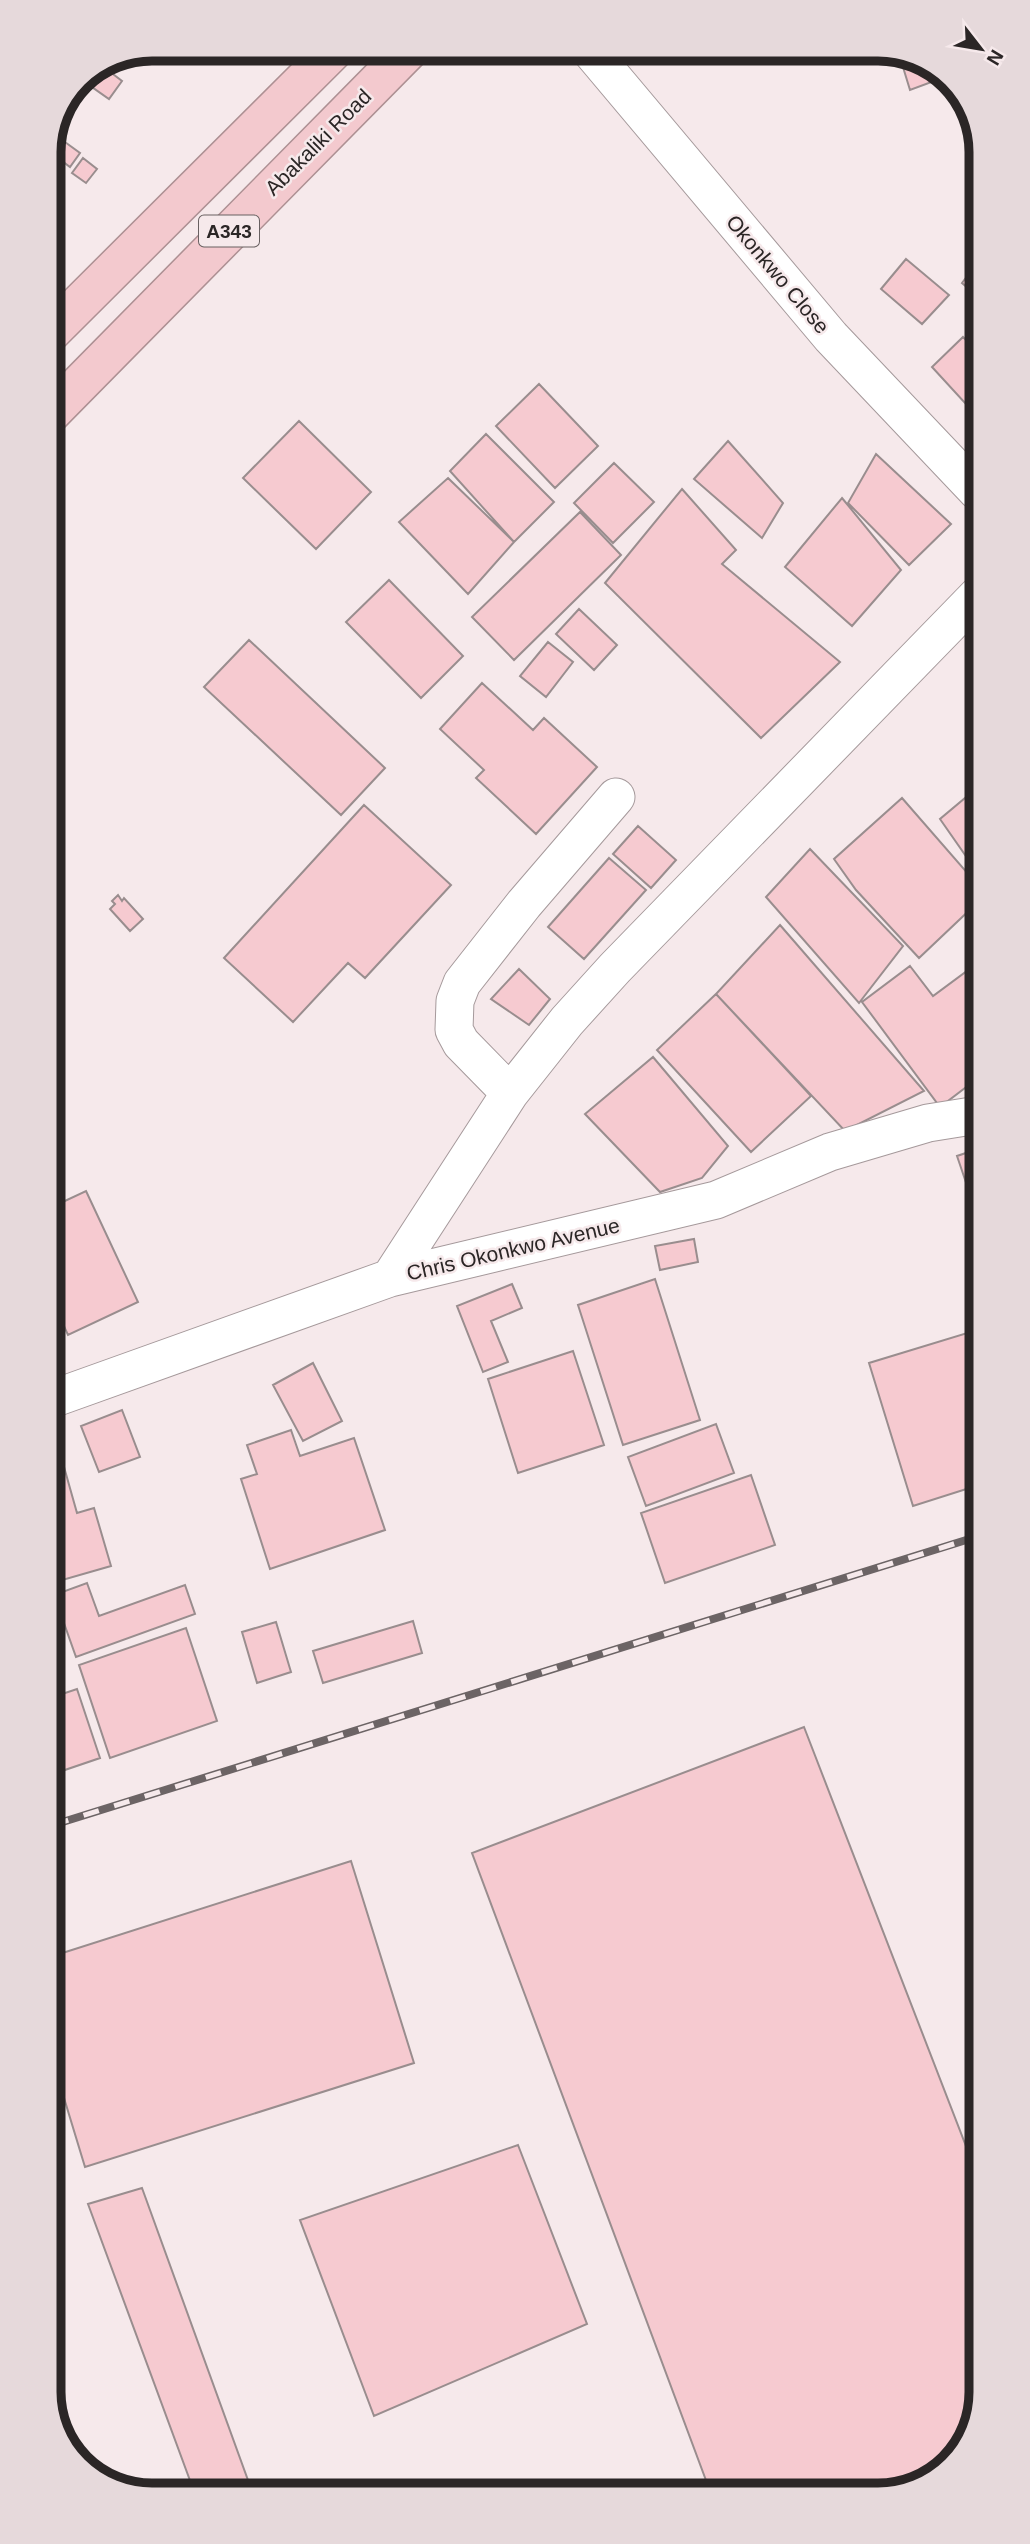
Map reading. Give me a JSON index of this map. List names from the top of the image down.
{
  "streets": {
    "highway": ["Abakaliki Road", "A343"],
    "street": ["Okonkwo Close", "Chris Okonkwo Avenue"]
  },
  "north": "bottom right"
}
